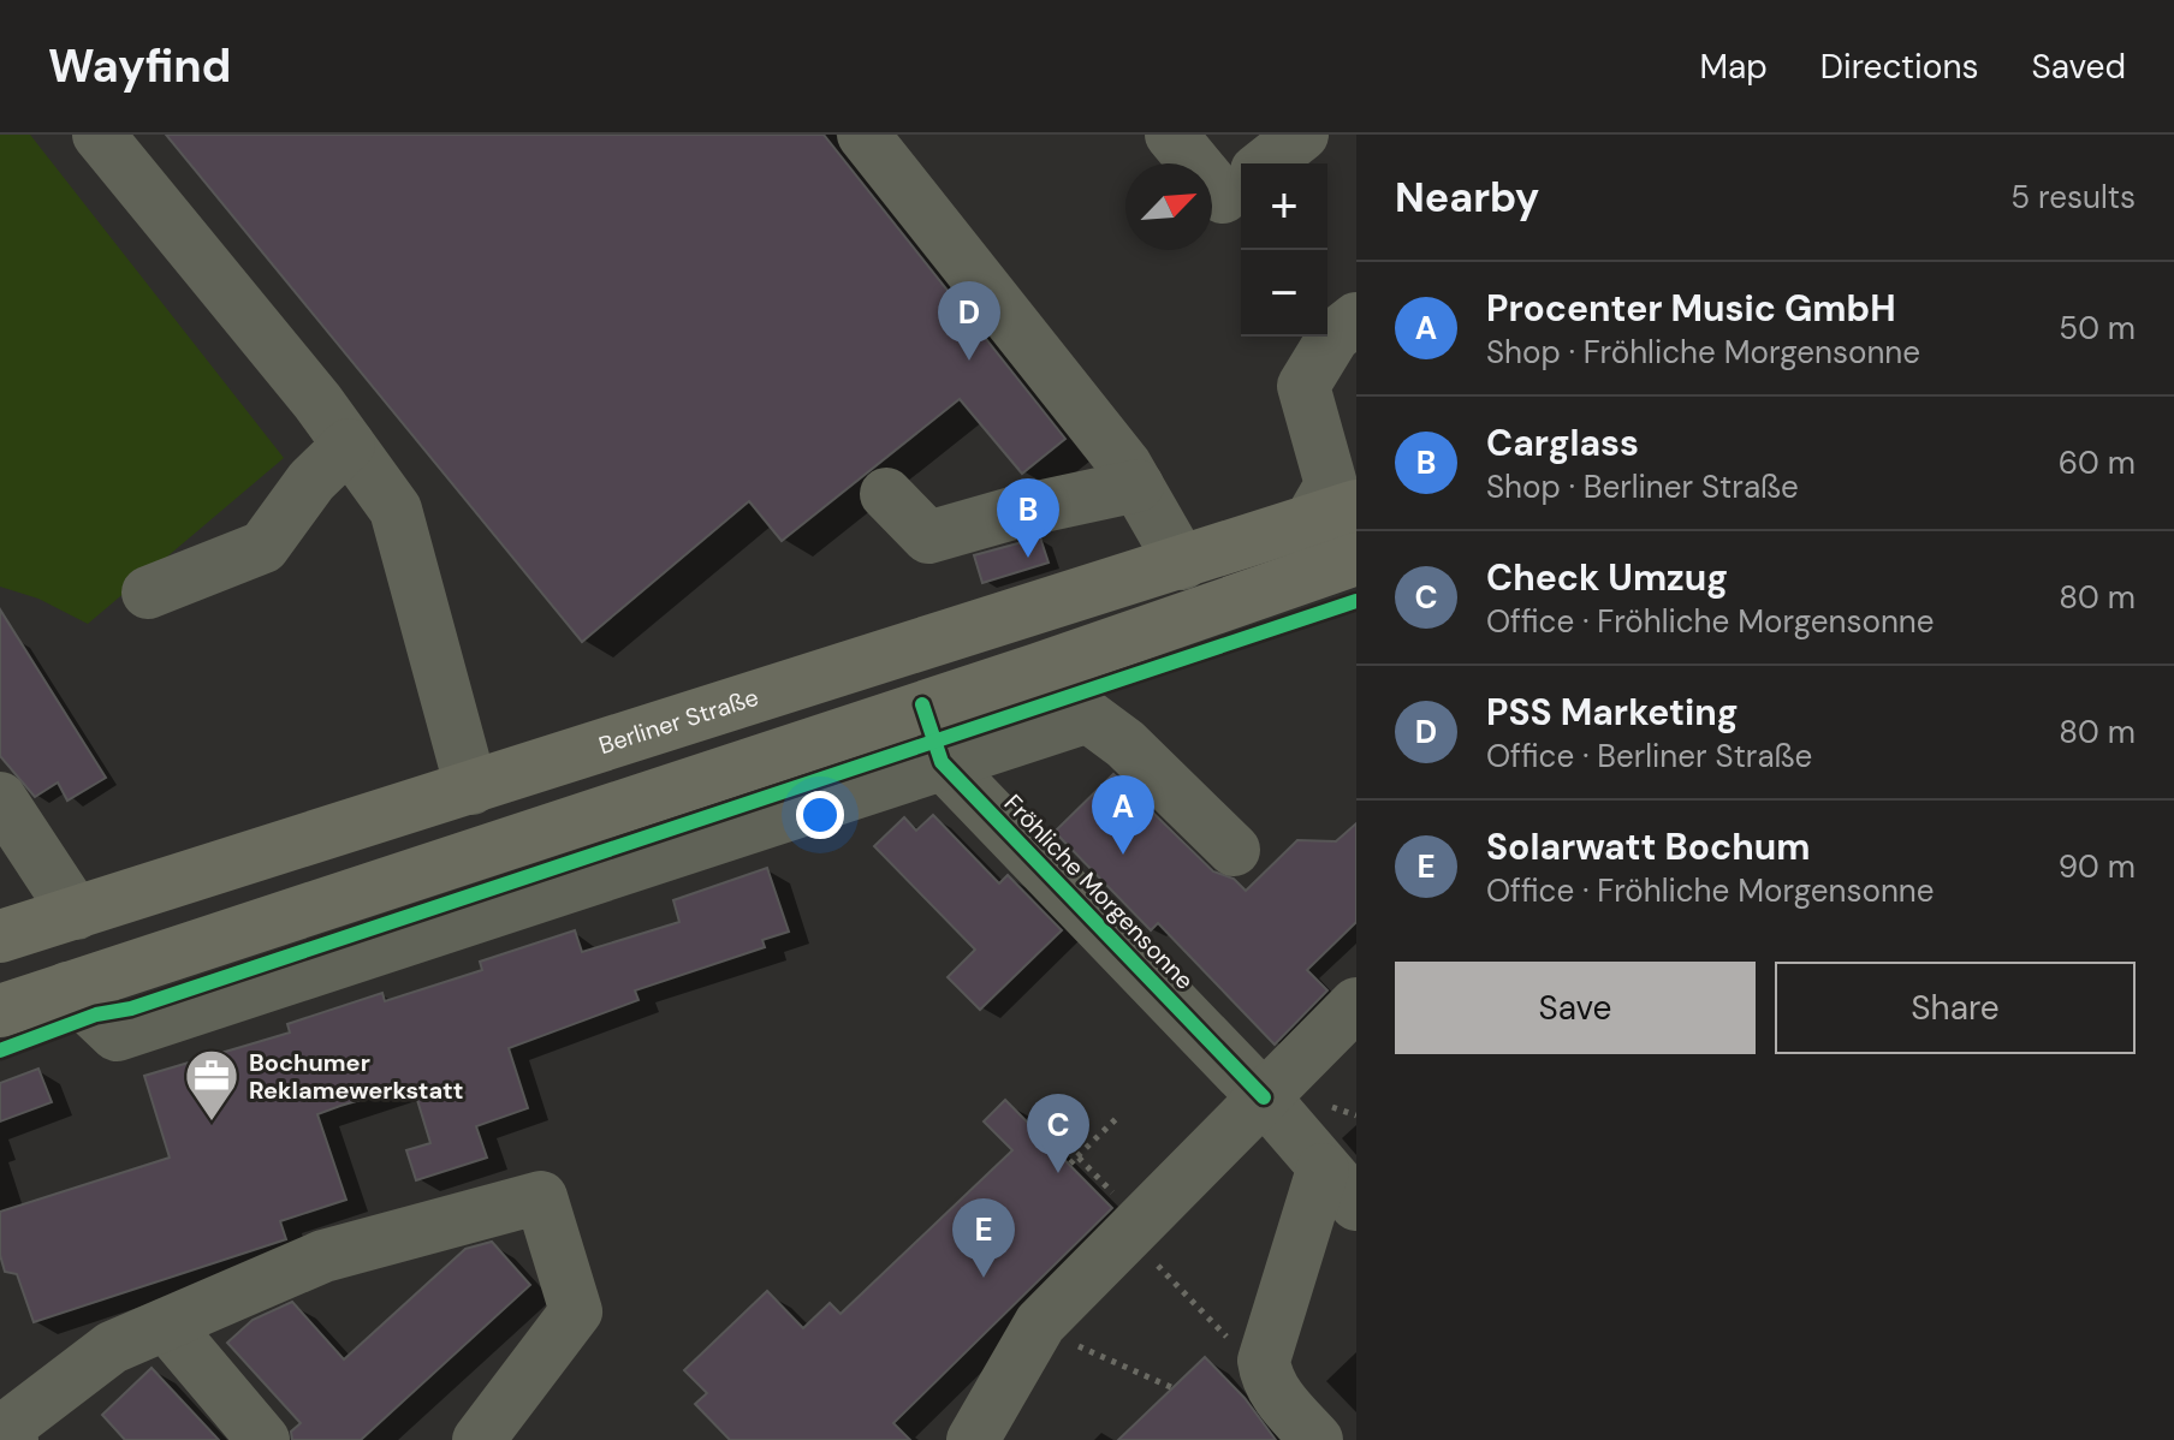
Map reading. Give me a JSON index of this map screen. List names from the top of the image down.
{
  "streets": {
    "main road": ["Berliner Straße"],
    "street": ["Fröhliche Morgensonne"]
  },
  "places": {
    "office": ["Bochumer Reklamewerkstatt"]
  },
  "north": "top right",
  "page": {
    "header": "Wayfind",
    "nav": ["Map", "Directions", "Saved"],
    "heading": ["Nearby", "5 results"],
    "map_buttons": ["+", "−"],
    "list": [
      {
        "mark": "A",
        "name": "Procenter Music GmbH",
        "note": "Shop · Fröhliche Morgensonne",
        "value": "50 m"
      },
      {
        "mark": "B",
        "name": "Carglass",
        "note": "Shop · Berliner Straße",
        "value": "60 m"
      },
      {
        "mark": "C",
        "name": "Check Umzug",
        "note": "Office · Fröhliche Morgensonne",
        "value": "80 m"
      },
      {
        "mark": "D",
        "name": "PSS Marketing",
        "note": "Office · Berliner Straße",
        "value": "80 m"
      },
      {
        "mark": "E",
        "name": "Solarwatt Bochum",
        "note": "Office · Fröhliche Morgensonne",
        "value": "90 m"
      }
    ],
    "pins": [
      "D",
      "B",
      "A",
      "C",
      "E"
    ],
    "buttons": ["Save", "Share"]
  }
}
